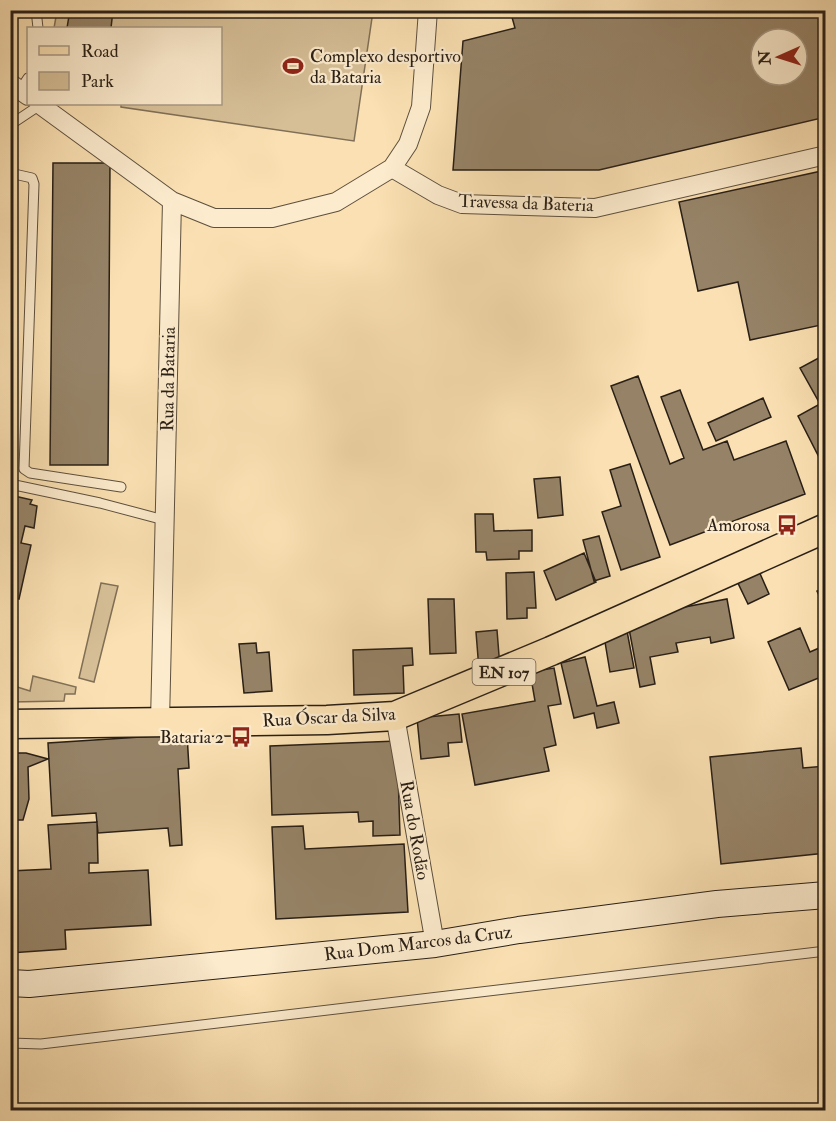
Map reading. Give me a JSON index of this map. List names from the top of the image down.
{
  "streets": {
    "main road": ["EN 107", "Rua Óscar da Silva"],
    "street": [
      "Travessa da Bateria",
      "Rua da Bataria",
      "Rua do Rodão",
      "Rua Dom Marcos da Cruz"
    ]
  },
  "crossings": [
    ["Rua da Bataria", "Rua Óscar da Silva"],
    ["Rua Óscar da Silva", "Rua do Rodão"],
    ["Rua do Rodão", "Rua Dom Marcos da Cruz"]
  ],
  "places": {
    "sports": ["Complexo desportivo da Bataria"],
    "bus stop": ["Amorosa", "Bataria 2"]
  },
  "legend": ["Road", "Park"],
  "north": "left"
}
